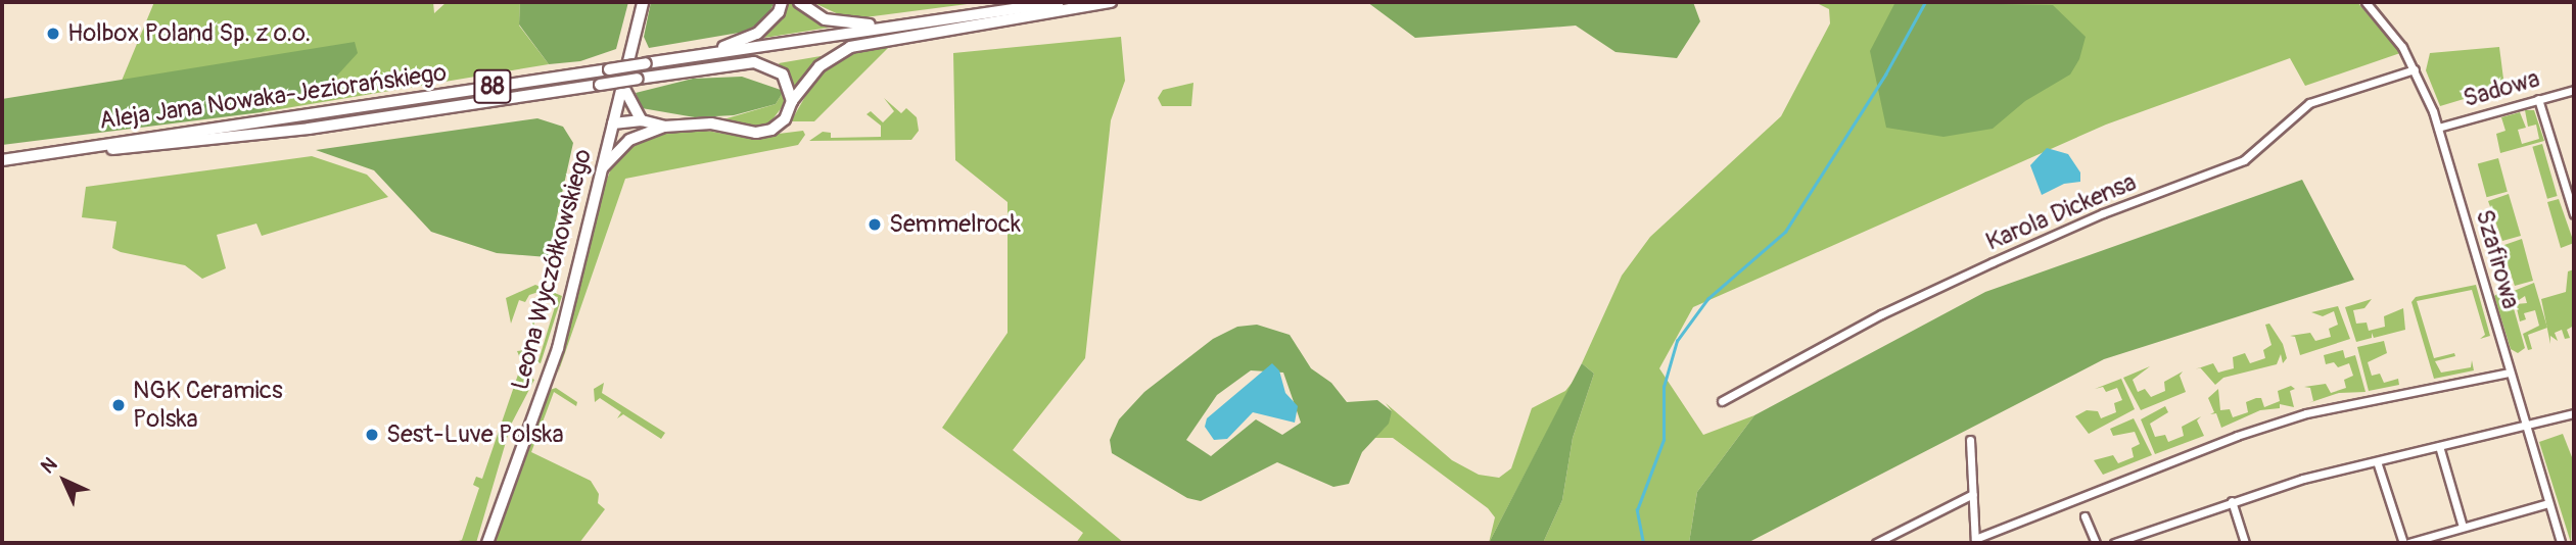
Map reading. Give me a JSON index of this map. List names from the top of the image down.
{
  "streets": {
    "main road": ["88", "Aleja Jana Nowaka-Jeziorańskiego"],
    "street": [
      "Sadowa",
      "Karola Dickensa",
      "Szafirowa",
      "Leona Wyczółkowskiego"
    ]
  },
  "crossings": [
    ["Sadowa", "Szafirowa"],
    ["Karola Dickensa", "Szafirowa"]
  ],
  "places": [
    "Holbox Poland Sp. z o.o.",
    "Semmelrock",
    "NGK Ceramics Polska",
    "Sest-Luve Polska"
  ],
  "north": "top left"
}
